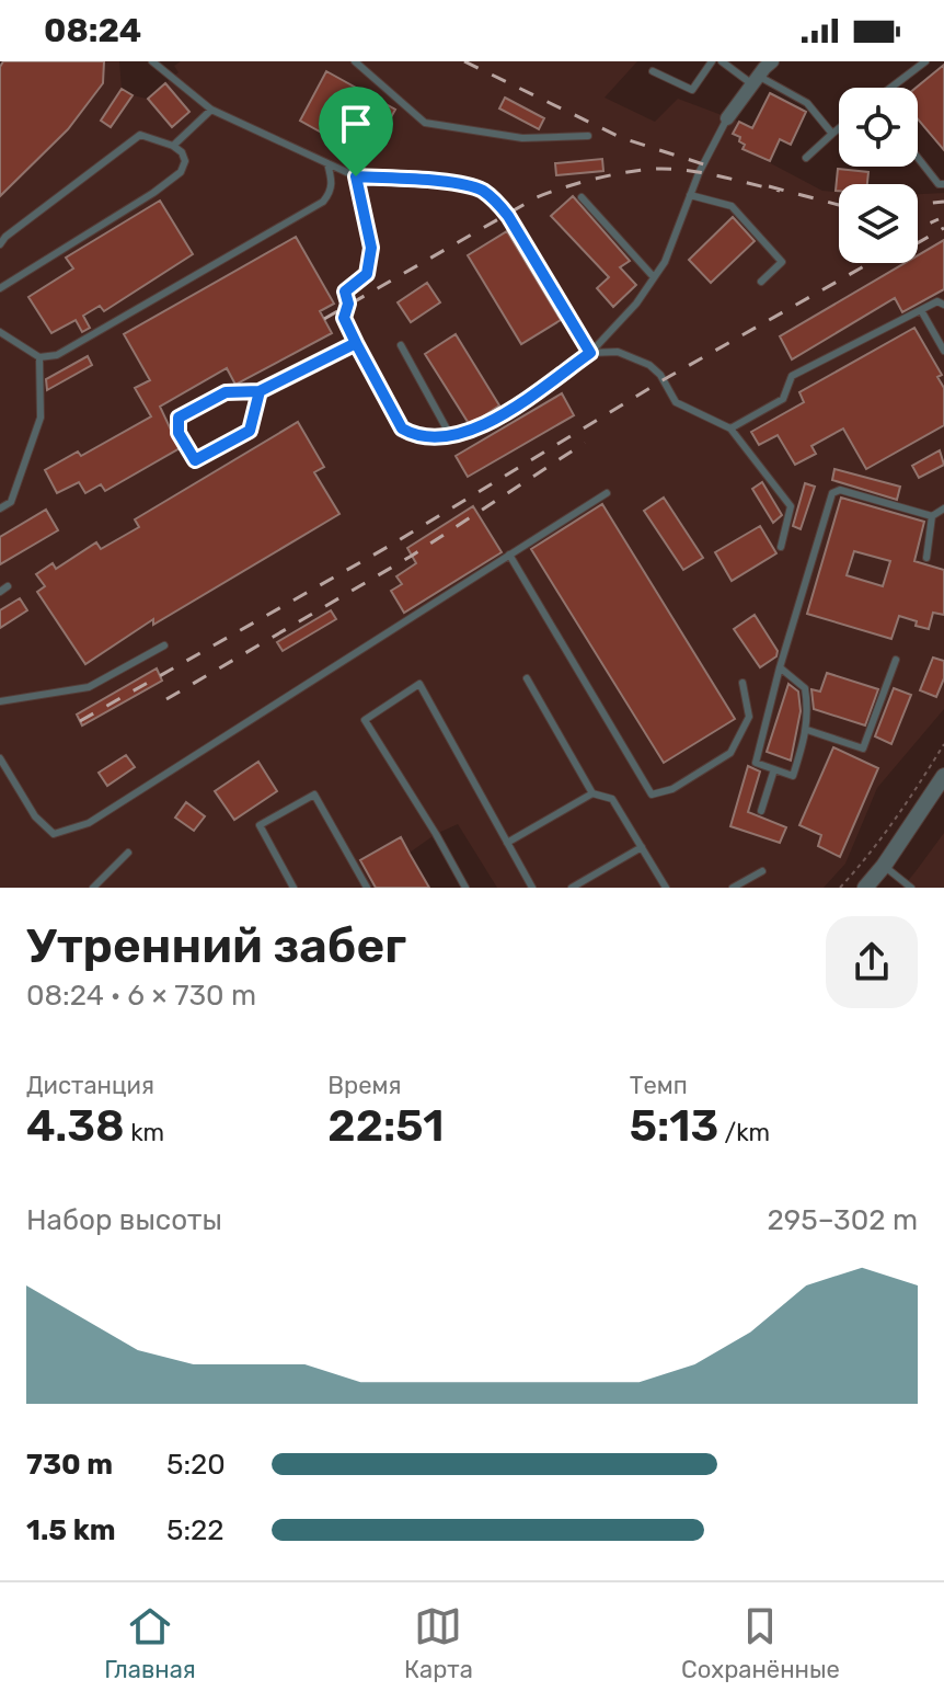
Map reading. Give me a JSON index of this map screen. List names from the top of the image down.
{
  "page": {
    "status": "08:24",
    "heading": ["Утренний забег", "08:24 · 6 × 730 m"],
    "stats": [
      ["Дистанция", "4.38 km"],
      ["Время", "22:51"],
      ["Темп", "5:13 /km"]
    ],
    "chart": ["Набор высоты", "295–302 m"],
    "list": [
      {
        "name": "730 m",
        "note": "5:20"
      },
      {
        "name": "1.5 km",
        "note": "5:22"
      }
    ],
    "tabs": ["Главная", "Карта", "Сохранённые"]
  }
}
